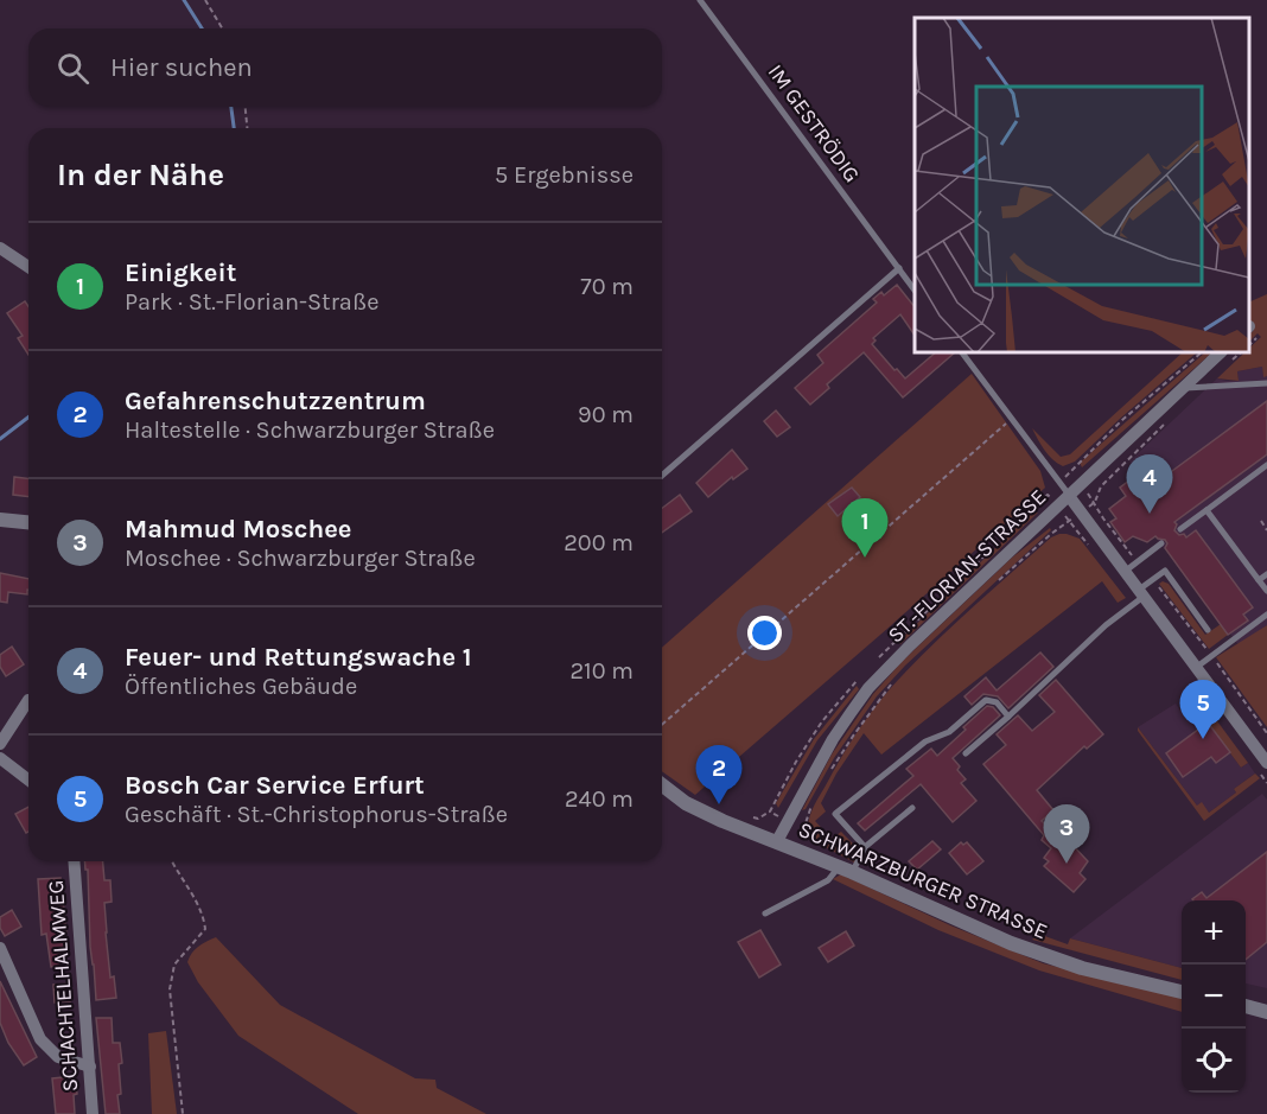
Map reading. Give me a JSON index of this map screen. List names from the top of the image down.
{
  "streets": {
    "street": ["ST.-FLORIAN-STRASSE", "SCHWARZBURGER STRASSE", "SCHACHTELHALMWEG"],
    "lane": ["IM GESTRÖDIG"]
  },
  "crossings": [
    ["ST.-FLORIAN-STRASSE", "SCHWARZBURGER STRASSE"]
  ],
  "page": {
    "search": "Hier suchen",
    "heading": ["In der Nähe", "5 Ergebnisse"],
    "list": [
      {
        "mark": "1",
        "name": "Einigkeit",
        "note": "Park · St.-Florian-Straße",
        "value": "70 m"
      },
      {
        "mark": "2",
        "name": "Gefahrenschutzzentrum",
        "note": "Haltestelle · Schwarzburger Straße",
        "value": "90 m"
      },
      {
        "mark": "3",
        "name": "Mahmud Moschee",
        "note": "Moschee · Schwarzburger Straße",
        "value": "200 m"
      },
      {
        "mark": "4",
        "name": "Feuer- und Rettungswache 1",
        "note": "Öffentliches Gebäude",
        "value": "210 m"
      },
      {
        "mark": "5",
        "name": "Bosch Car Service Erfurt",
        "note": "Geschäft · St.-Christophorus-Straße",
        "value": "240 m"
      }
    ],
    "pins": [
      "4",
      "1",
      "5",
      "2",
      "3"
    ],
    "map_buttons": ["+", "−"]
  }
}
